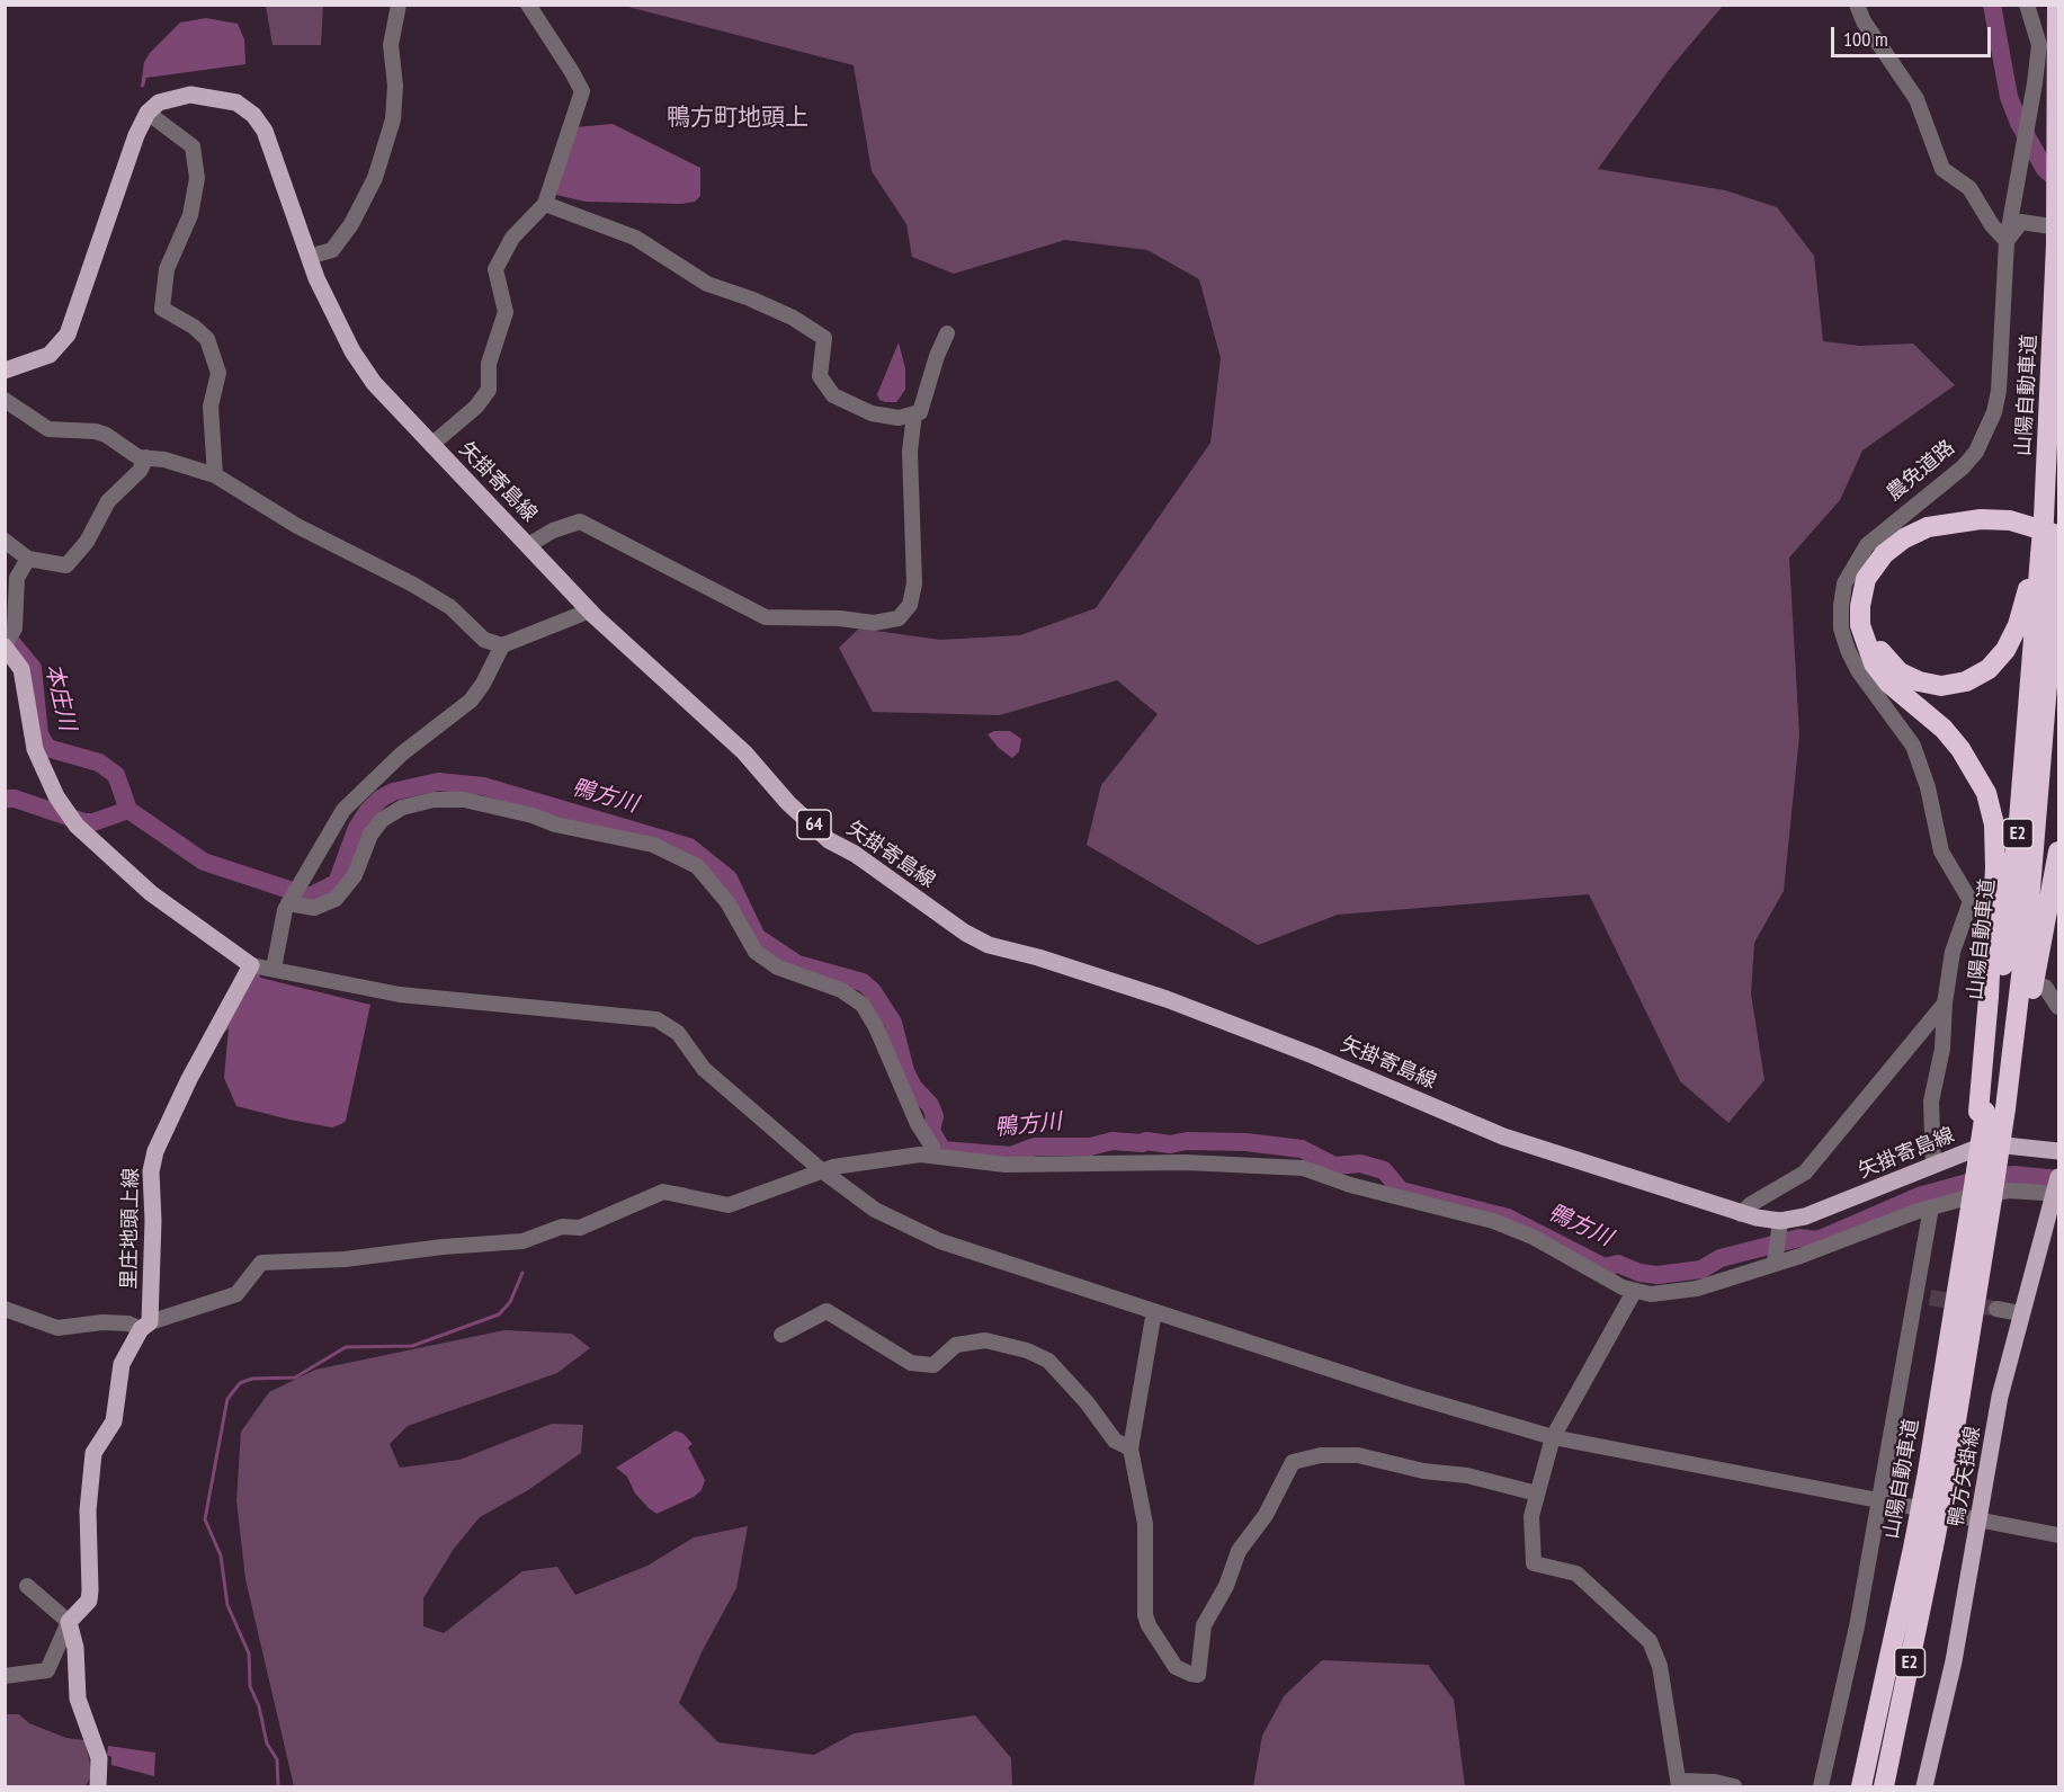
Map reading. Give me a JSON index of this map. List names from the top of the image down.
{
  "streets": {
    "highway": ["山陽自動車道", "E2"],
    "main road": [
      "矢掛寄島線",
      "64",
      "里庄地頭上線",
      "鴨方矢掛線"
    ],
    "street": ["農免道路"]
  },
  "districts": ["鴨方町地頭上"],
  "water": ["本庄川", "鴨方川"],
  "scale_bar": "100 m"
}
